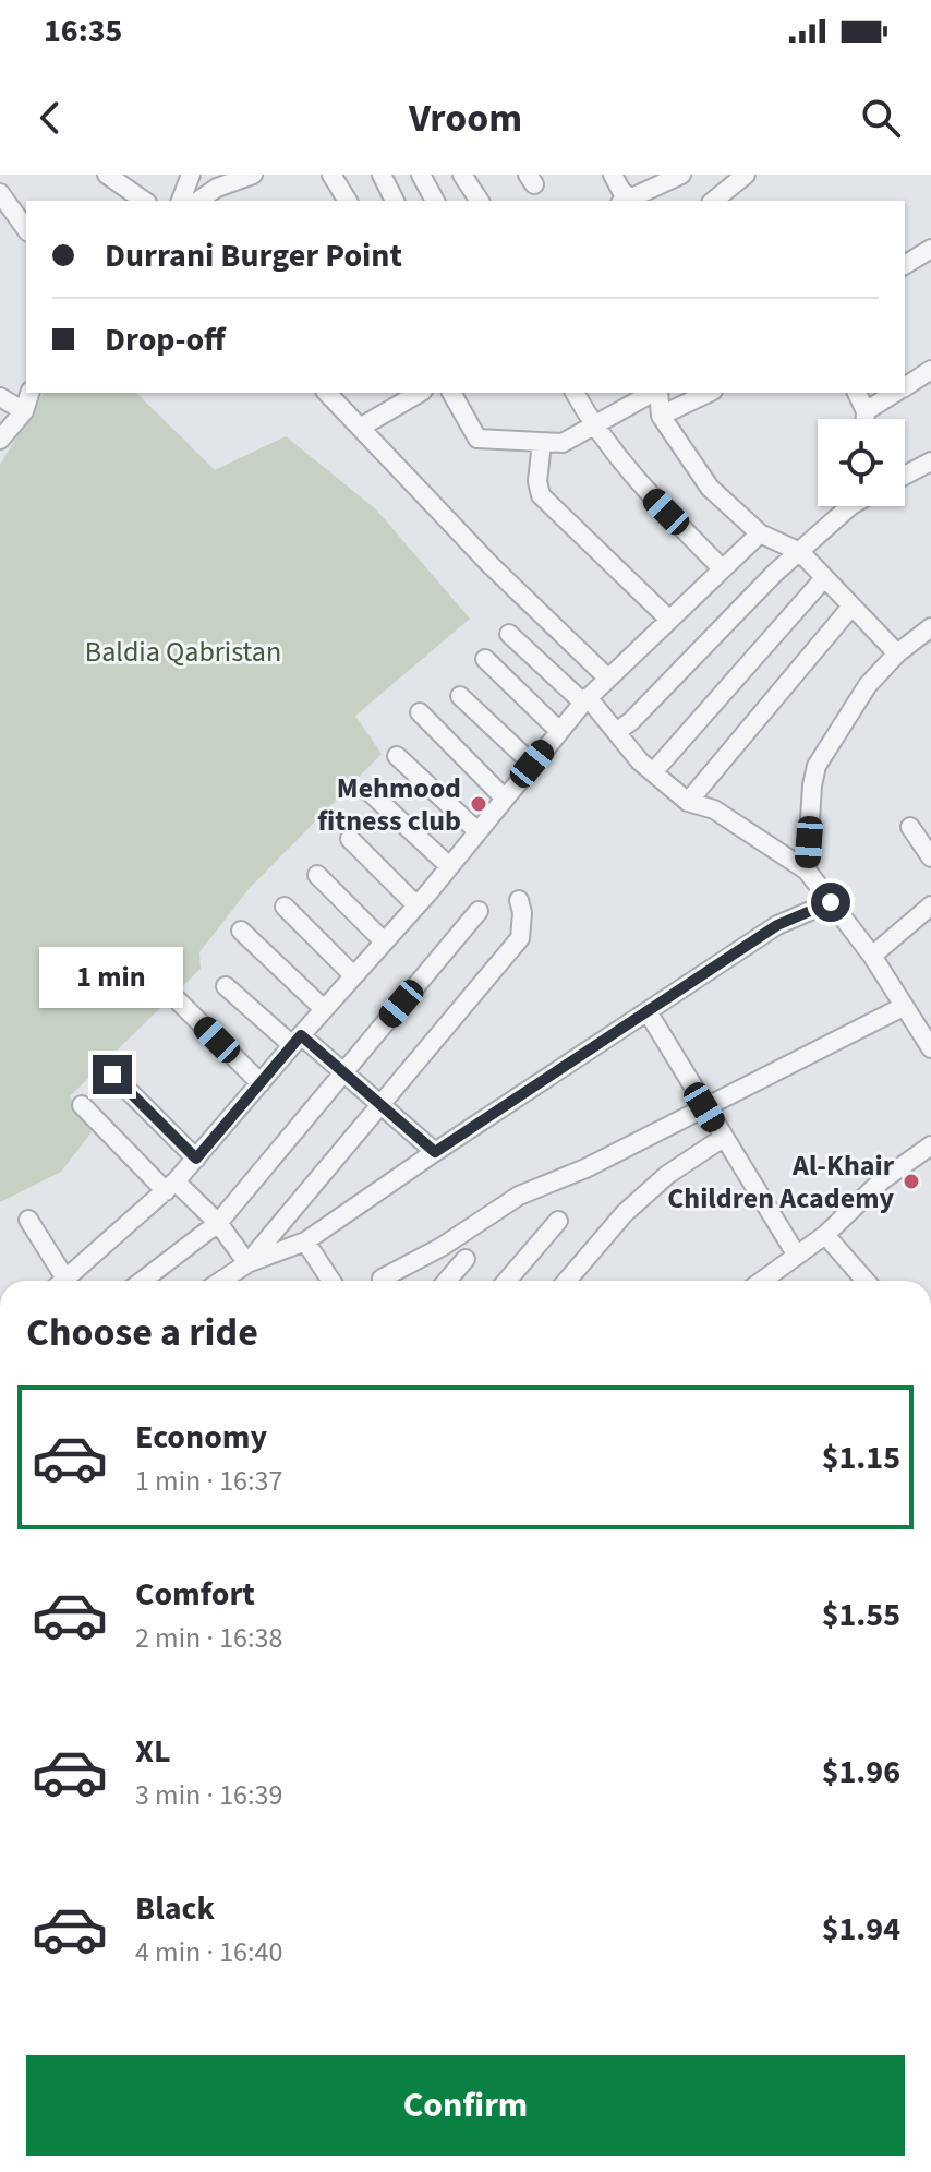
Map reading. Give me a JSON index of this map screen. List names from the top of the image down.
{
  "parks": ["Baldia Qabristan"],
  "places": ["Mehmood fitness club", "Al-Khair Children Academy"],
  "page": {
    "status": "16:35",
    "header": "Vroom",
    "banner": ["Durrani Burger Point", "Drop-off"],
    "bubble": "1 min",
    "heading": "Choose a ride",
    "list": [
      {
        "name": "Economy",
        "note": "1 min · 16:37",
        "value": "$1.15"
      },
      {
        "name": "Comfort",
        "note": "2 min · 16:38",
        "value": "$1.55"
      },
      {
        "name": "XL",
        "note": "3 min · 16:39",
        "value": "$1.96"
      },
      {
        "name": "Black",
        "note": "4 min · 16:40",
        "value": "$1.94"
      }
    ],
    "buttons": "Confirm"
  }
}
